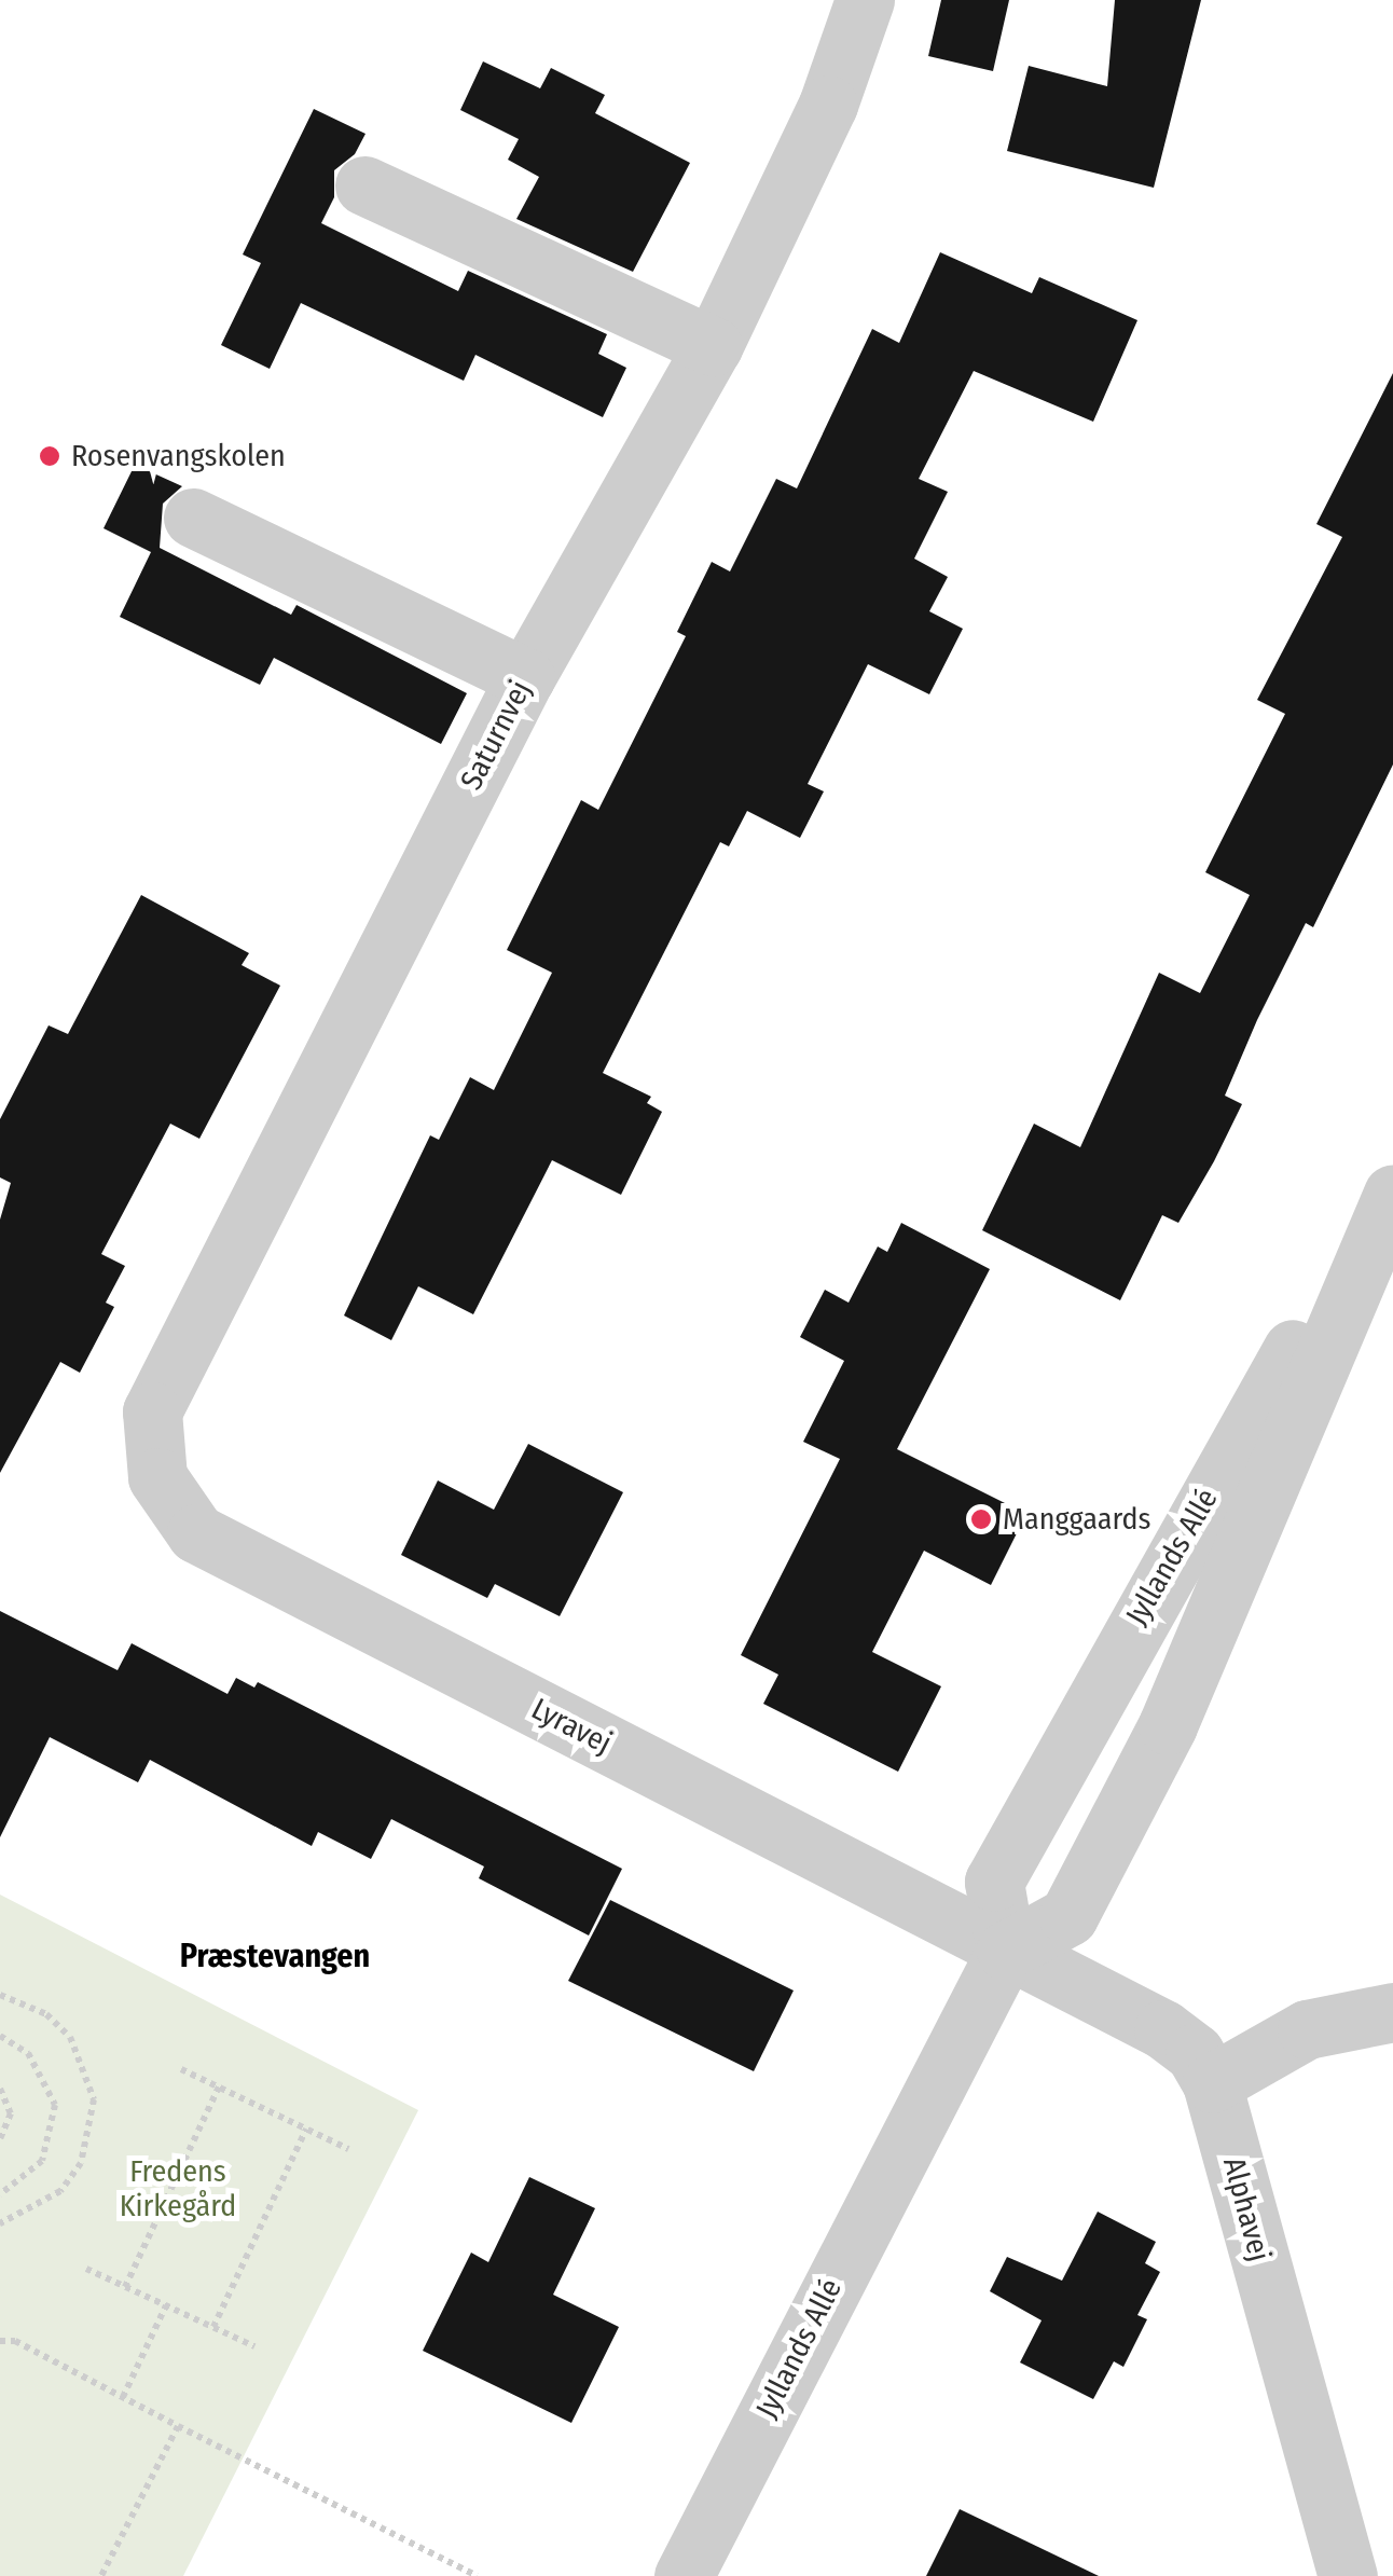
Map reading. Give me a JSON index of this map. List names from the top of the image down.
{
  "streets": {
    "street": [
      "Saturnvej",
      "Jyllands Allé",
      "Lyravej",
      "Alphavej"
    ]
  },
  "crossings": [
    ["Saturnvej", "Lyravej"],
    ["Jyllands Allé", "Lyravej"],
    ["Jyllands Allé", "Alphavej"],
    ["Lyravej", "Alphavej"]
  ],
  "districts": ["Præstevangen"],
  "parks": ["Fredens Kirkegård"],
  "places": ["Rosenvangskolen", "Manggaards"]
}
